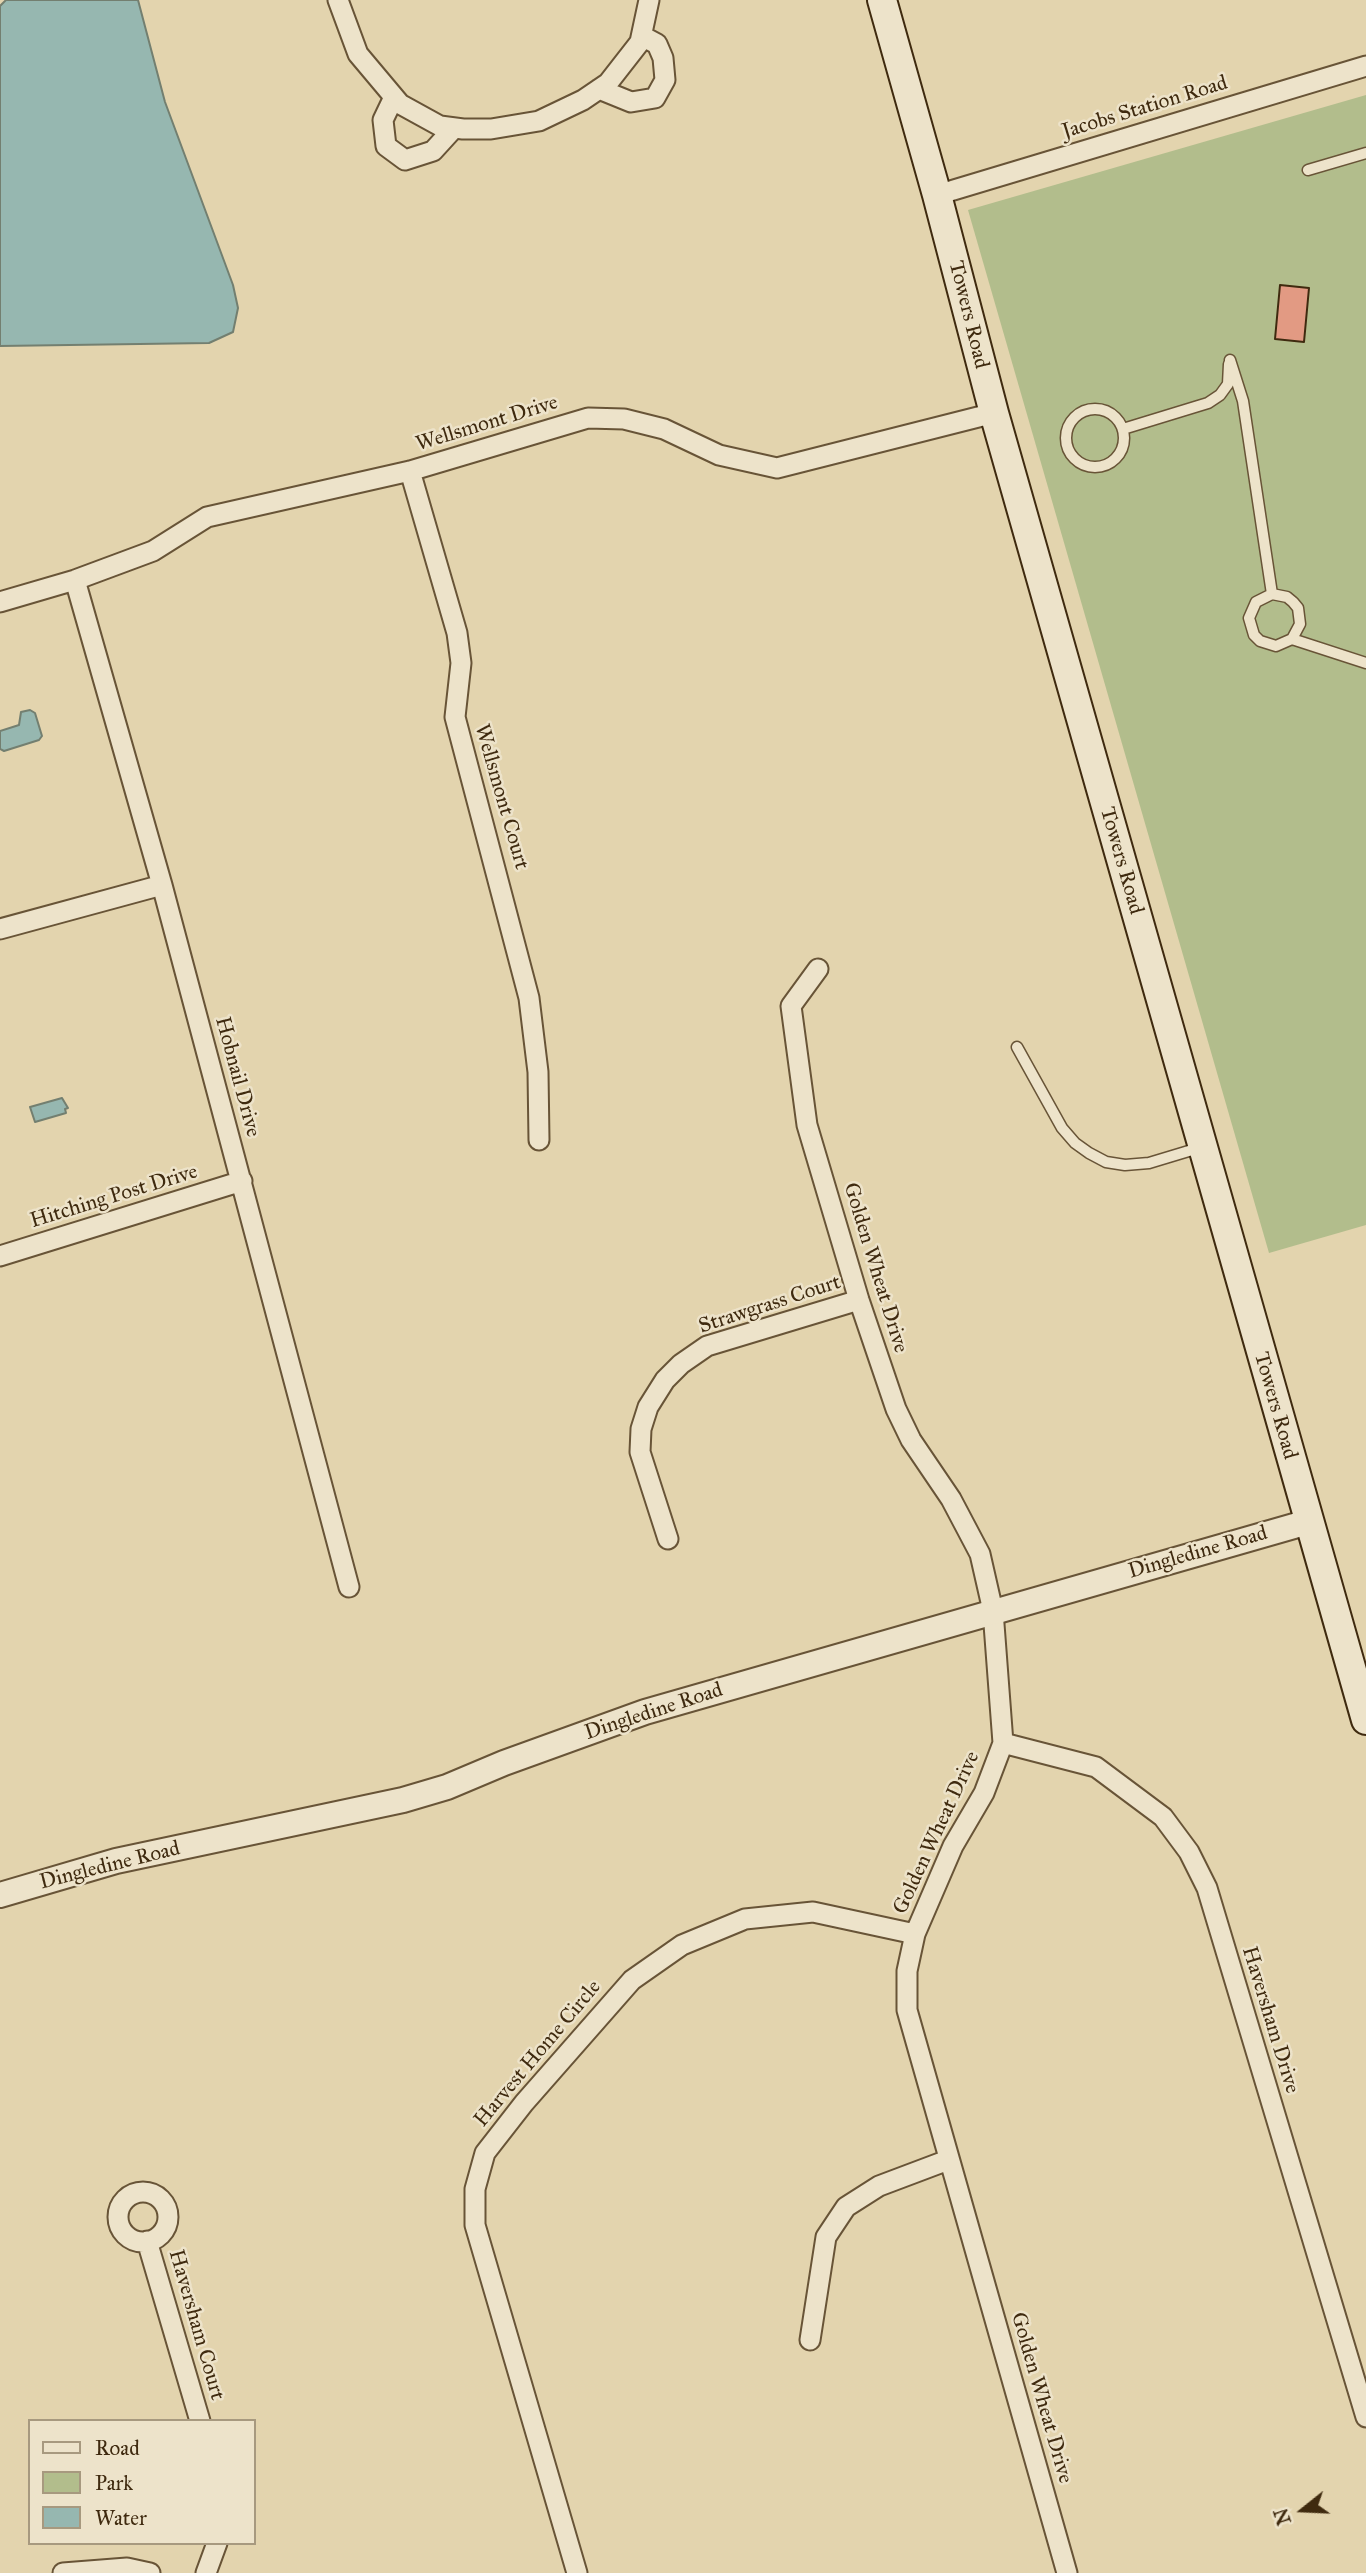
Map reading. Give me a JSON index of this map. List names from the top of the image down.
{
  "streets": {
    "main road": ["Towers Road"],
    "street": [
      "Jacobs Station Road",
      "Wellsmont Drive",
      "Wellsmont Court",
      "Hobnail Drive",
      "Hitching Post Drive",
      "Golden Wheat Drive",
      "Strawgrass Court",
      "Dingledine Road",
      "Haversham Drive",
      "Harvest Home Circle",
      "Haversham Court"
    ]
  },
  "crossings": [
    ["Jacobs Station Road", "Towers Road"],
    ["Towers Road", "Wellsmont Drive"],
    ["Towers Road", "Dingledine Road"],
    ["Wellsmont Drive", "Wellsmont Court"],
    ["Wellsmont Drive", "Hobnail Drive"],
    ["Hobnail Drive", "Hitching Post Drive"],
    ["Golden Wheat Drive", "Strawgrass Court"],
    ["Golden Wheat Drive", "Dingledine Road"],
    ["Golden Wheat Drive", "Haversham Drive"],
    ["Golden Wheat Drive", "Harvest Home Circle"]
  ],
  "legend": ["Road", "Park", "Water"],
  "north": "left"
}
